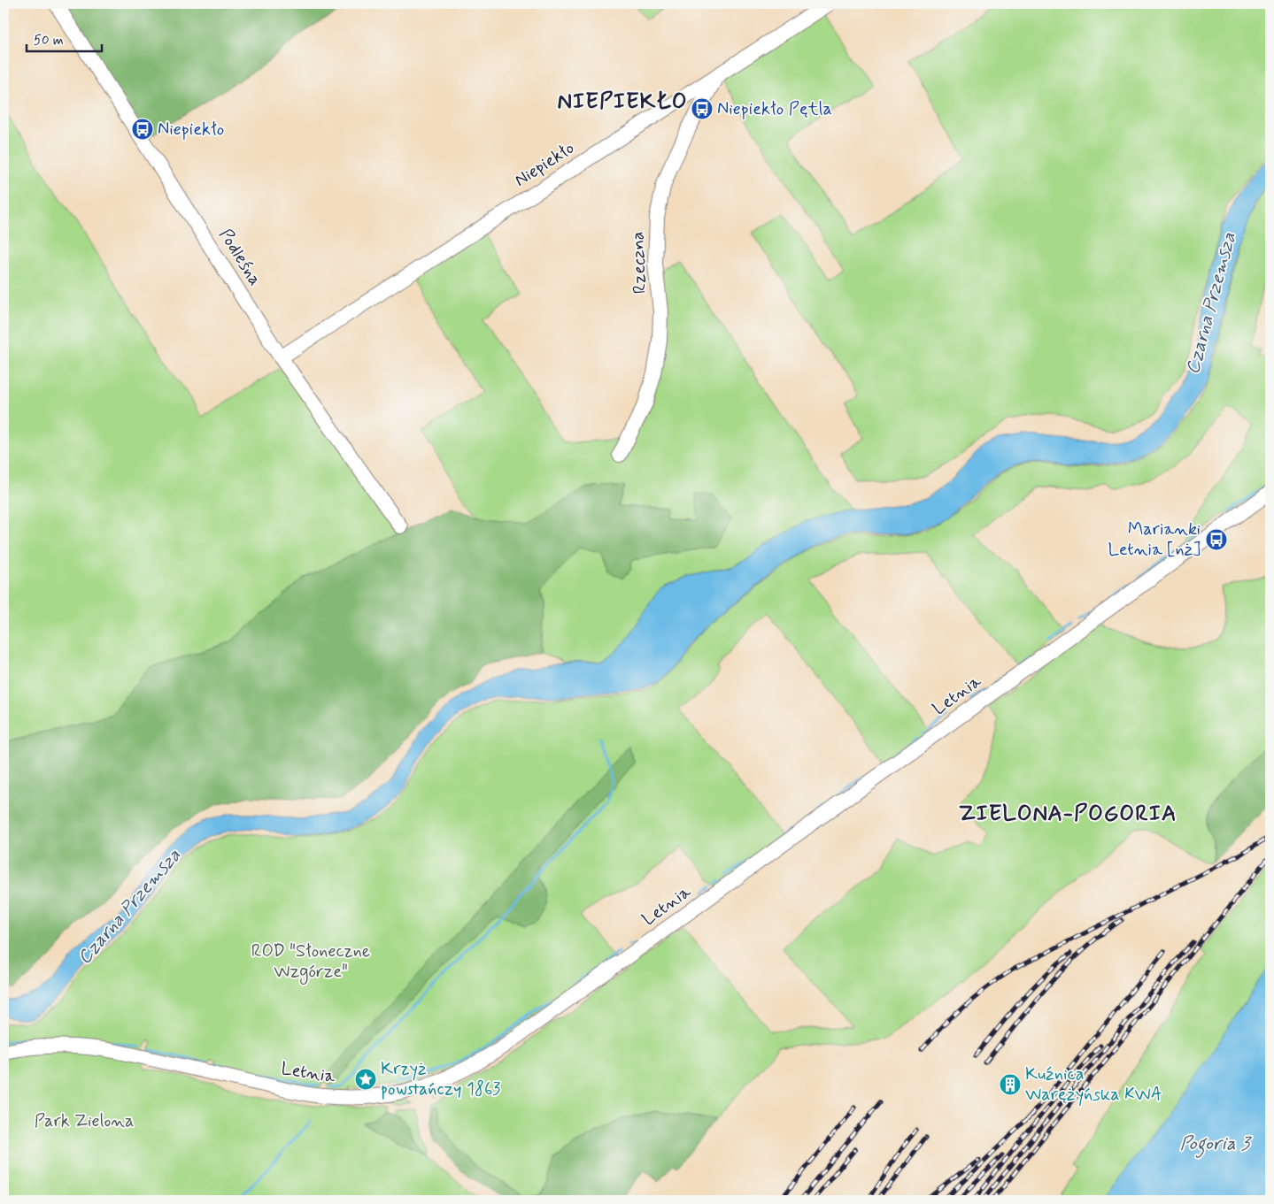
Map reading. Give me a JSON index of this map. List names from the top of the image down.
{
  "streets": {
    "street": [
      "Niepiekło",
      "Podleśna",
      "Rzeczna",
      "Letnia"
    ]
  },
  "crossings": [
    ["Niepiekło", "Podleśna"],
    ["Niepiekło", "Rzeczna"]
  ],
  "districts": ["NIEPIEKŁO", "ZIELONA-POGORIA"],
  "water": ["Czarna Przemsza", "Pogoria 3"],
  "parks": ["ROD \"Słoneczne Wzgórze\"", "Park Zielona"],
  "places": {
    "bus stop": ["Niepiekło Pętla", "Niepiekło", "Marianki Letnia [nż]"],
    "place": ["Krzyż powstańczy 1863"],
    "building": ["Kuźnica Warężyńska KWA"]
  },
  "scale_bar": "50 m"
}
